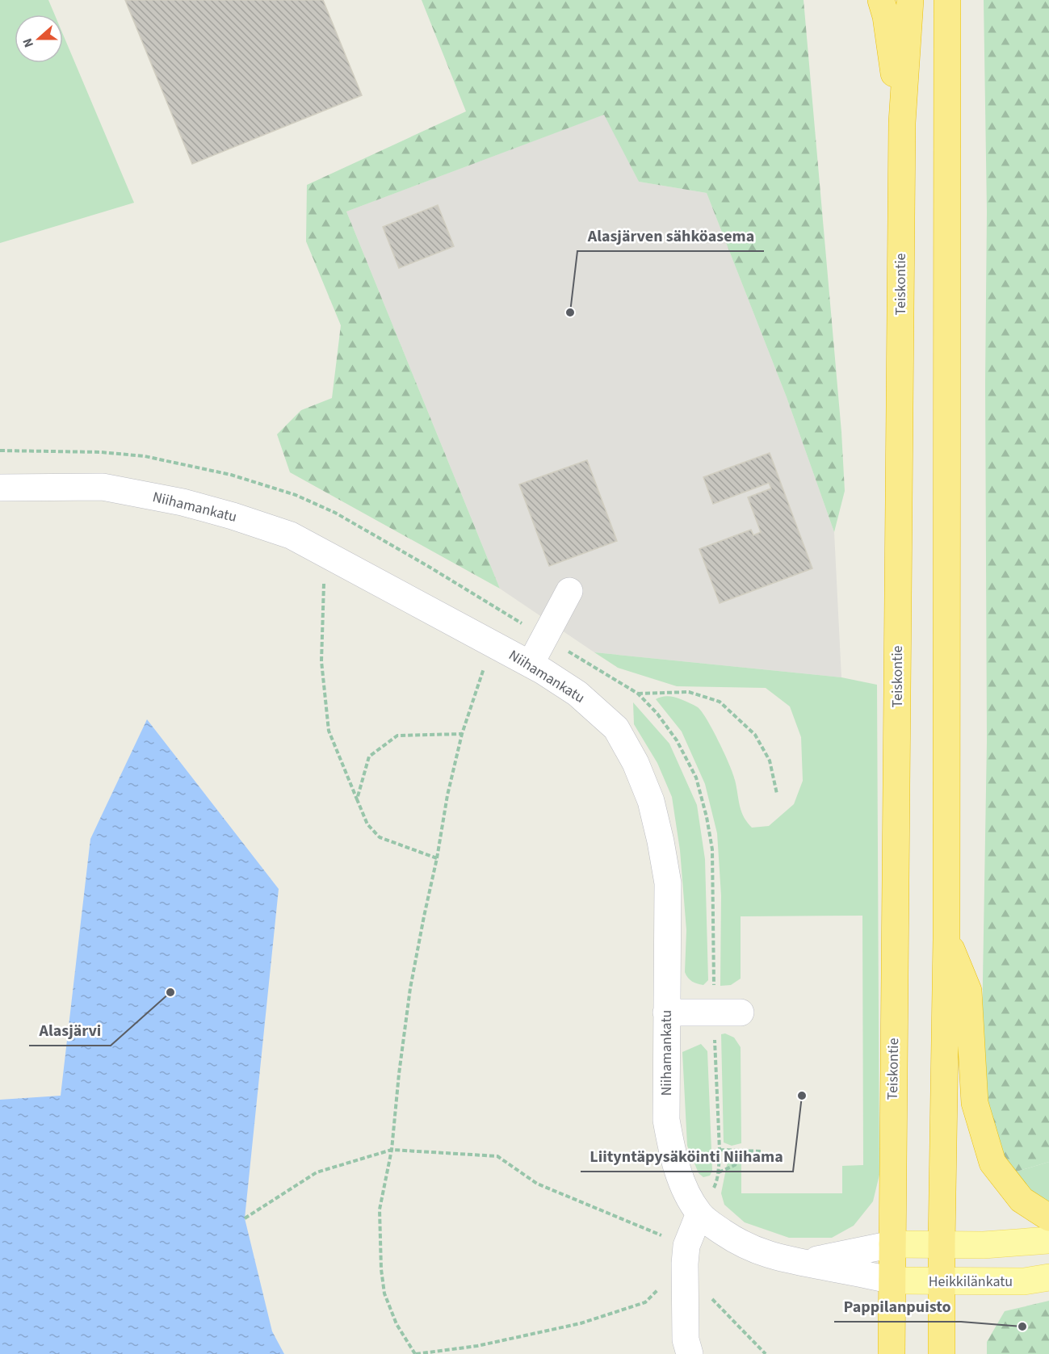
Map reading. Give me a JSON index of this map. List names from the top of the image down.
{
  "streets": {
    "highway": ["Teiskontie"],
    "main road": ["Heikkilänkatu"],
    "street": ["Niihamankatu"]
  },
  "crossings": [
    ["Teiskontie", "Niihamankatu"],
    ["Teiskontie", "Heikkilänkatu"],
    ["Niihamankatu", "Heikkilänkatu"]
  ],
  "places": [
    "Alasjärven sähköasema",
    "Alasjärvi",
    "Liityntäpysäköinti Niihama",
    "Pappilanpuisto"
  ],
  "north": "left"
}
